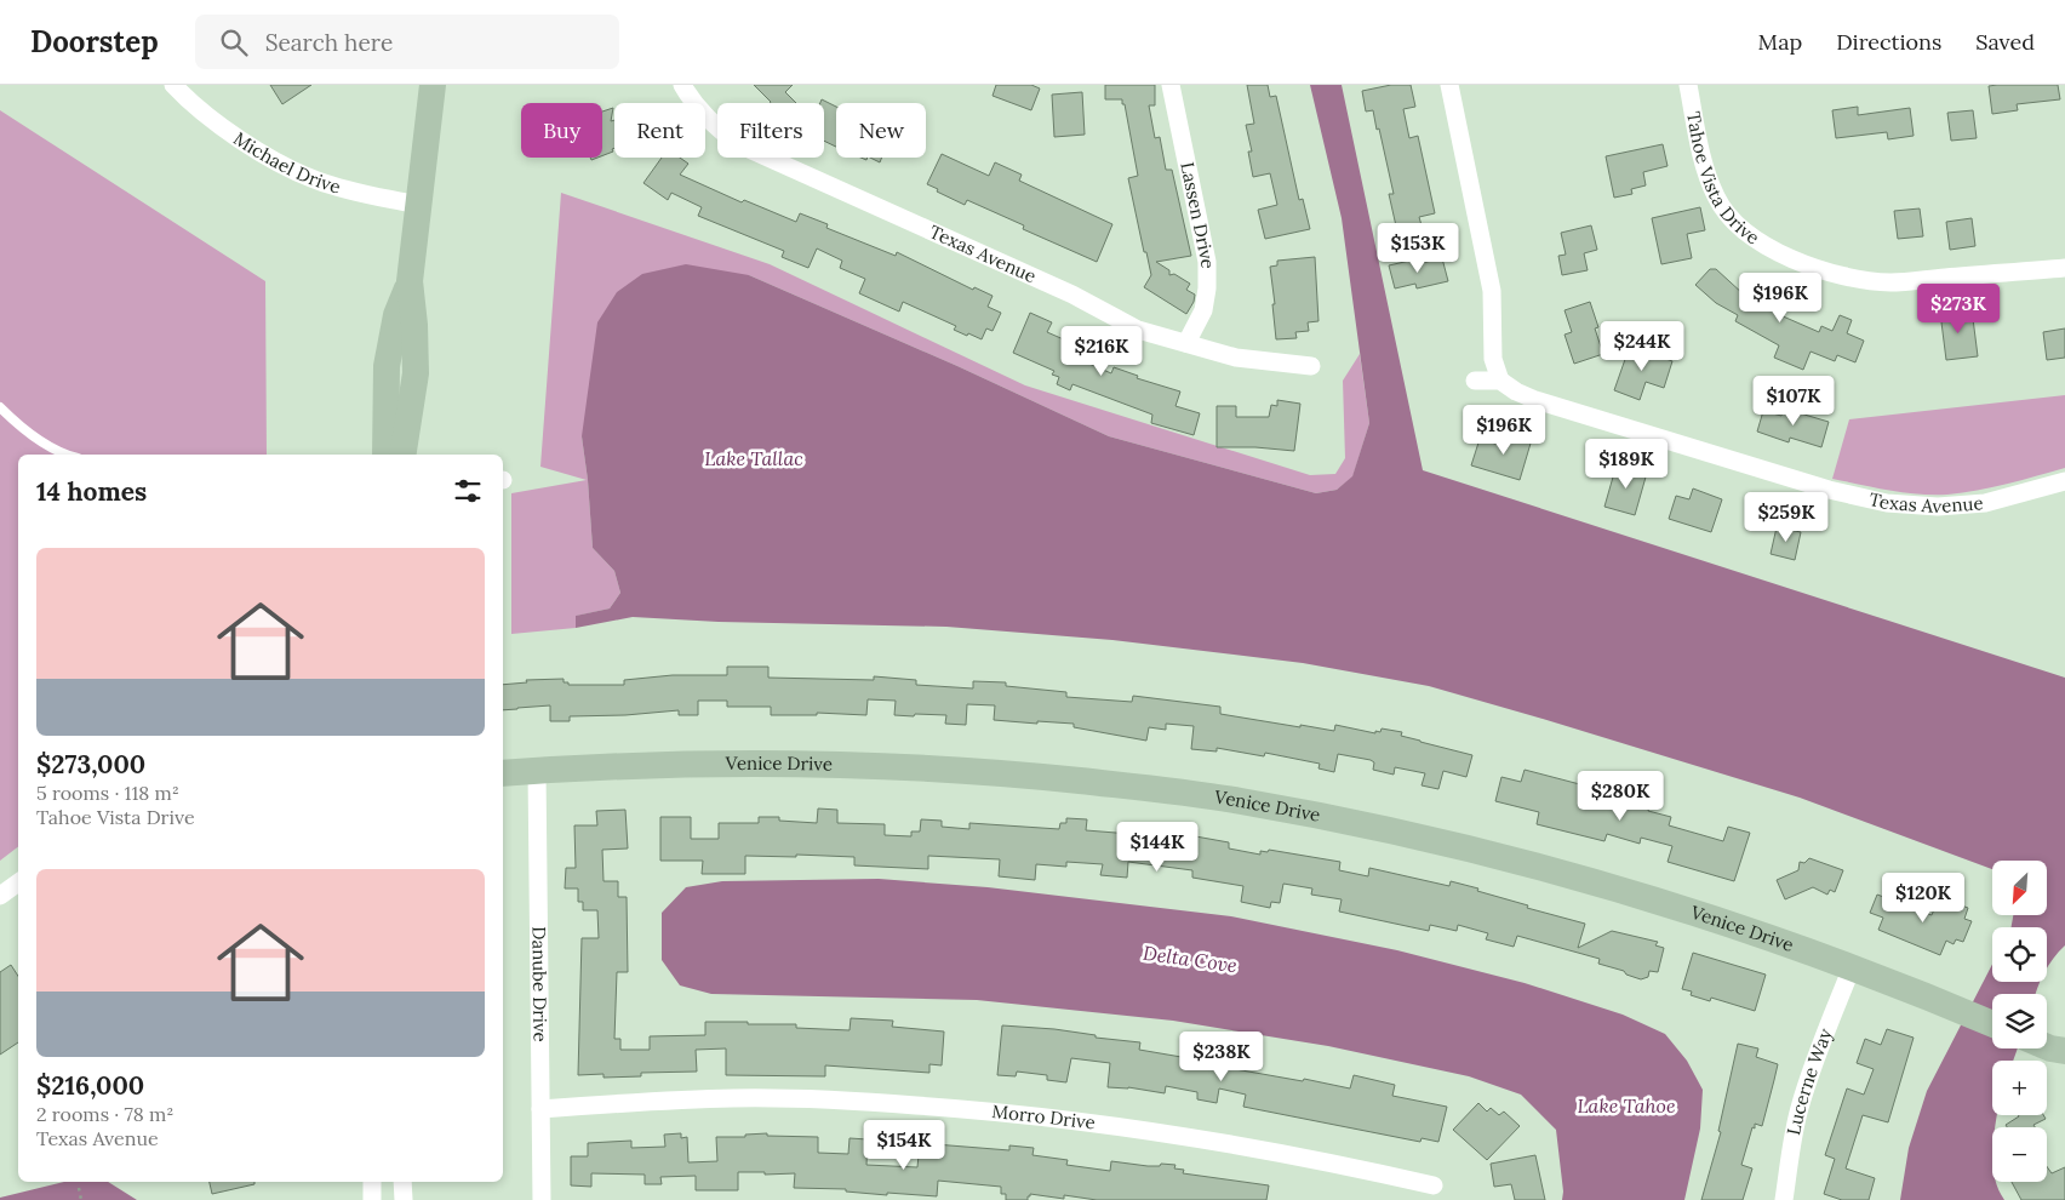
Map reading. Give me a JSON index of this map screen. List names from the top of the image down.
{
  "streets": {
    "street": [
      "Michael Drive",
      "Tahoe Vista Drive",
      "Lassen Drive",
      "Texas Avenue",
      "Venice Drive",
      "Danube Drive",
      "Lucerne Way",
      "Morro Drive"
    ]
  },
  "crossings": [
    ["Lassen Drive", "Texas Avenue"],
    ["Venice Drive", "Danube Drive"],
    ["Venice Drive", "Lucerne Way"],
    ["Danube Drive", "Morro Drive"]
  ],
  "water": ["Lake Tallac", "Delta Cove", "Lake Tahoe"],
  "north": "bottom left",
  "page": {
    "header": "Doorstep",
    "search": "Search here",
    "nav": ["Map", "Directions", "Saved"],
    "chip": [
      "Buy",
      "Rent",
      "Filters",
      "New"
    ],
    "price": [
      "$153K",
      "$196K",
      "$273K",
      "$244K",
      "$216K",
      "$107K",
      "$196K",
      "$189K",
      "$259K",
      "$280K",
      "$144K",
      "$120K",
      "$238K",
      "$154K"
    ],
    "heading": "14 homes",
    "list": [
      {
        "name": "$273,000",
        "note": "5 rooms · 118 m² · Tahoe Vista Drive"
      },
      {
        "name": "$216,000",
        "note": "2 rooms · 78 m² · Texas Avenue"
      }
    ],
    "map_buttons": ["+", "−"]
  }
}
